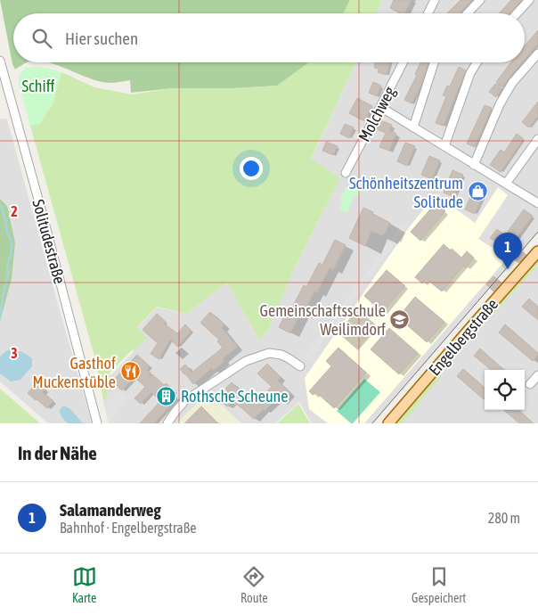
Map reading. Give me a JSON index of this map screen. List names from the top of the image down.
{
  "streets": {
    "main road": ["Engelbergstraße"],
    "street": ["Molchweg", "Solitudestraße"]
  },
  "parks": ["Schiff"],
  "places": {
    "shop": ["Schönheitszentrum Solitude"],
    "school or university": ["Gemeinschaftsschule Weilimdorf"],
    "restaurant": ["Gasthof Muckenstüble"],
    "building": ["Rothsche Scheune"]
  },
  "page": {
    "search": "Hier suchen",
    "pins": "1",
    "heading": "In der Nähe",
    "list": [
      {
        "mark": "1",
        "name": "Salamanderweg",
        "note": "Bahnhof · Engelbergstraße",
        "value": "280 m"
      }
    ],
    "nav": ["Karte", "Route", "Gespeichert"]
  },
  "grid": {
    "rows": ["2", "3"]
  }
}
